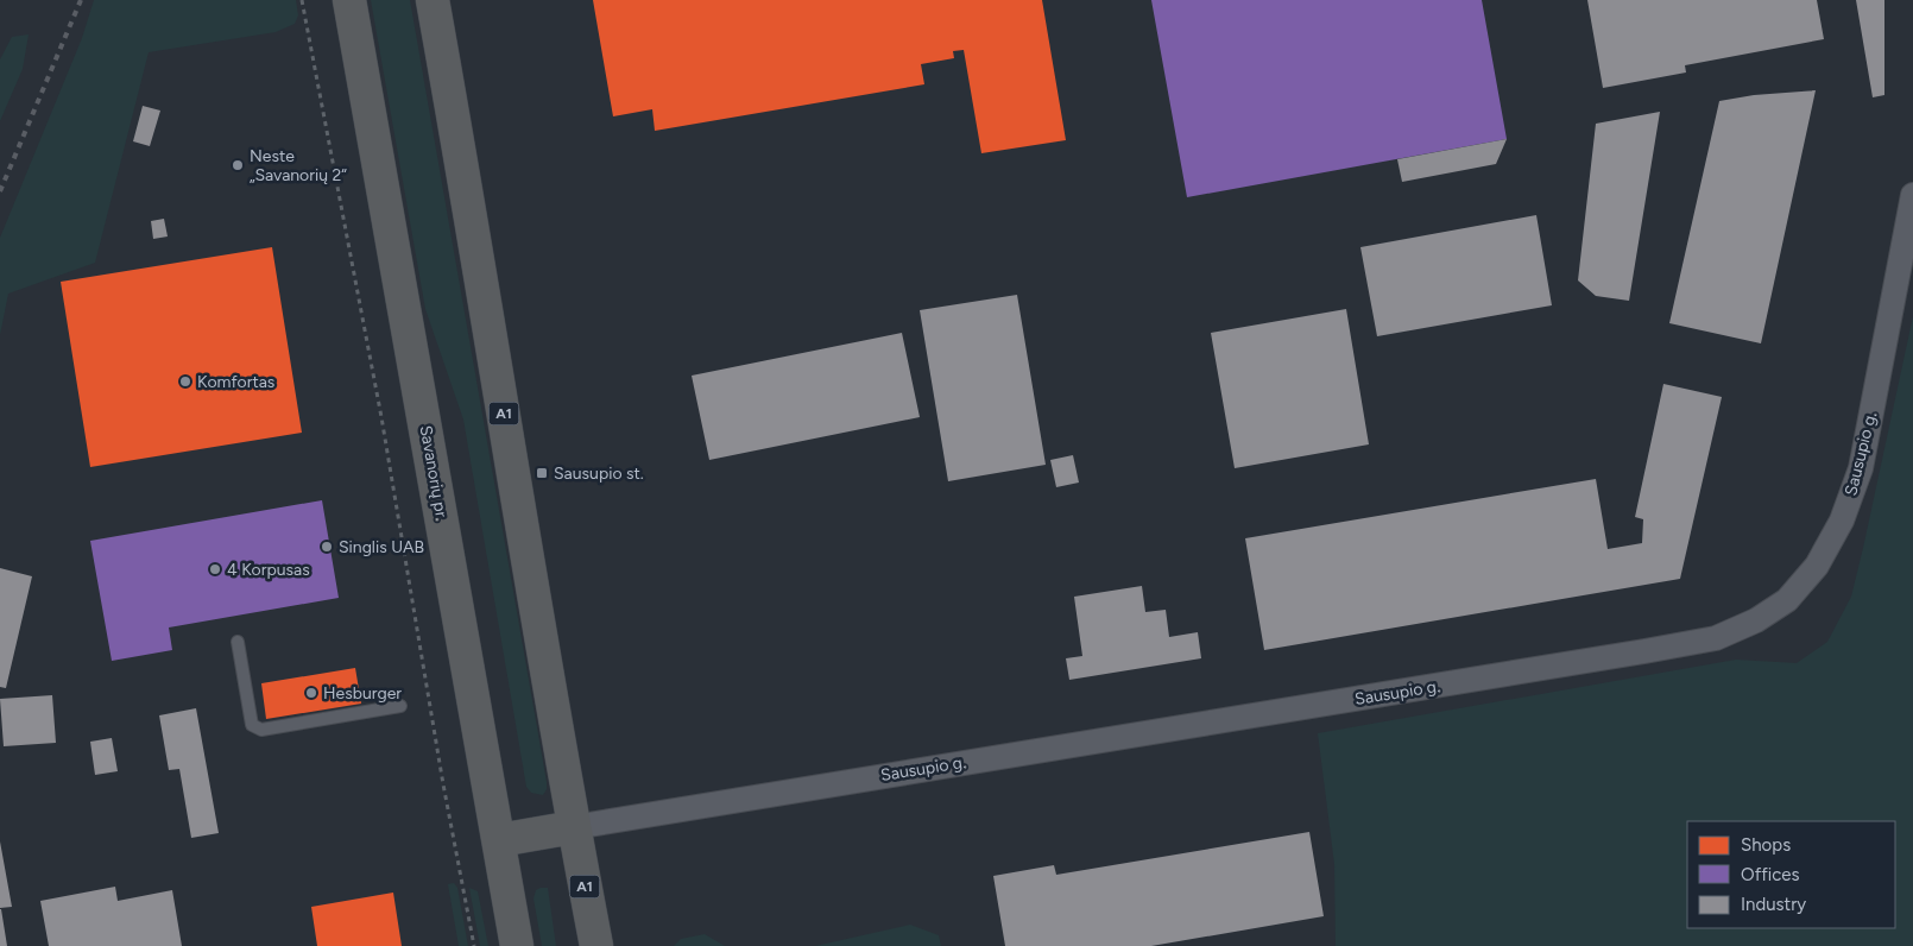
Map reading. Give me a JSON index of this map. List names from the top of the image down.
{
  "streets": {
    "highway": ["A1", "Savanorių pr."],
    "street": ["Sausupio g."]
  },
  "crossings": [
    ["A1", "Sausupio g."]
  ],
  "places": {
    "other": [
      "Neste „Savanorių 2“",
      "Komfortas",
      "Singlis UAB",
      "4 Korpusas",
      "Hesburger"
    ],
    "transit": ["Sausupio st."]
  },
  "legend": ["Shops", "Offices", "Industry"]
}
